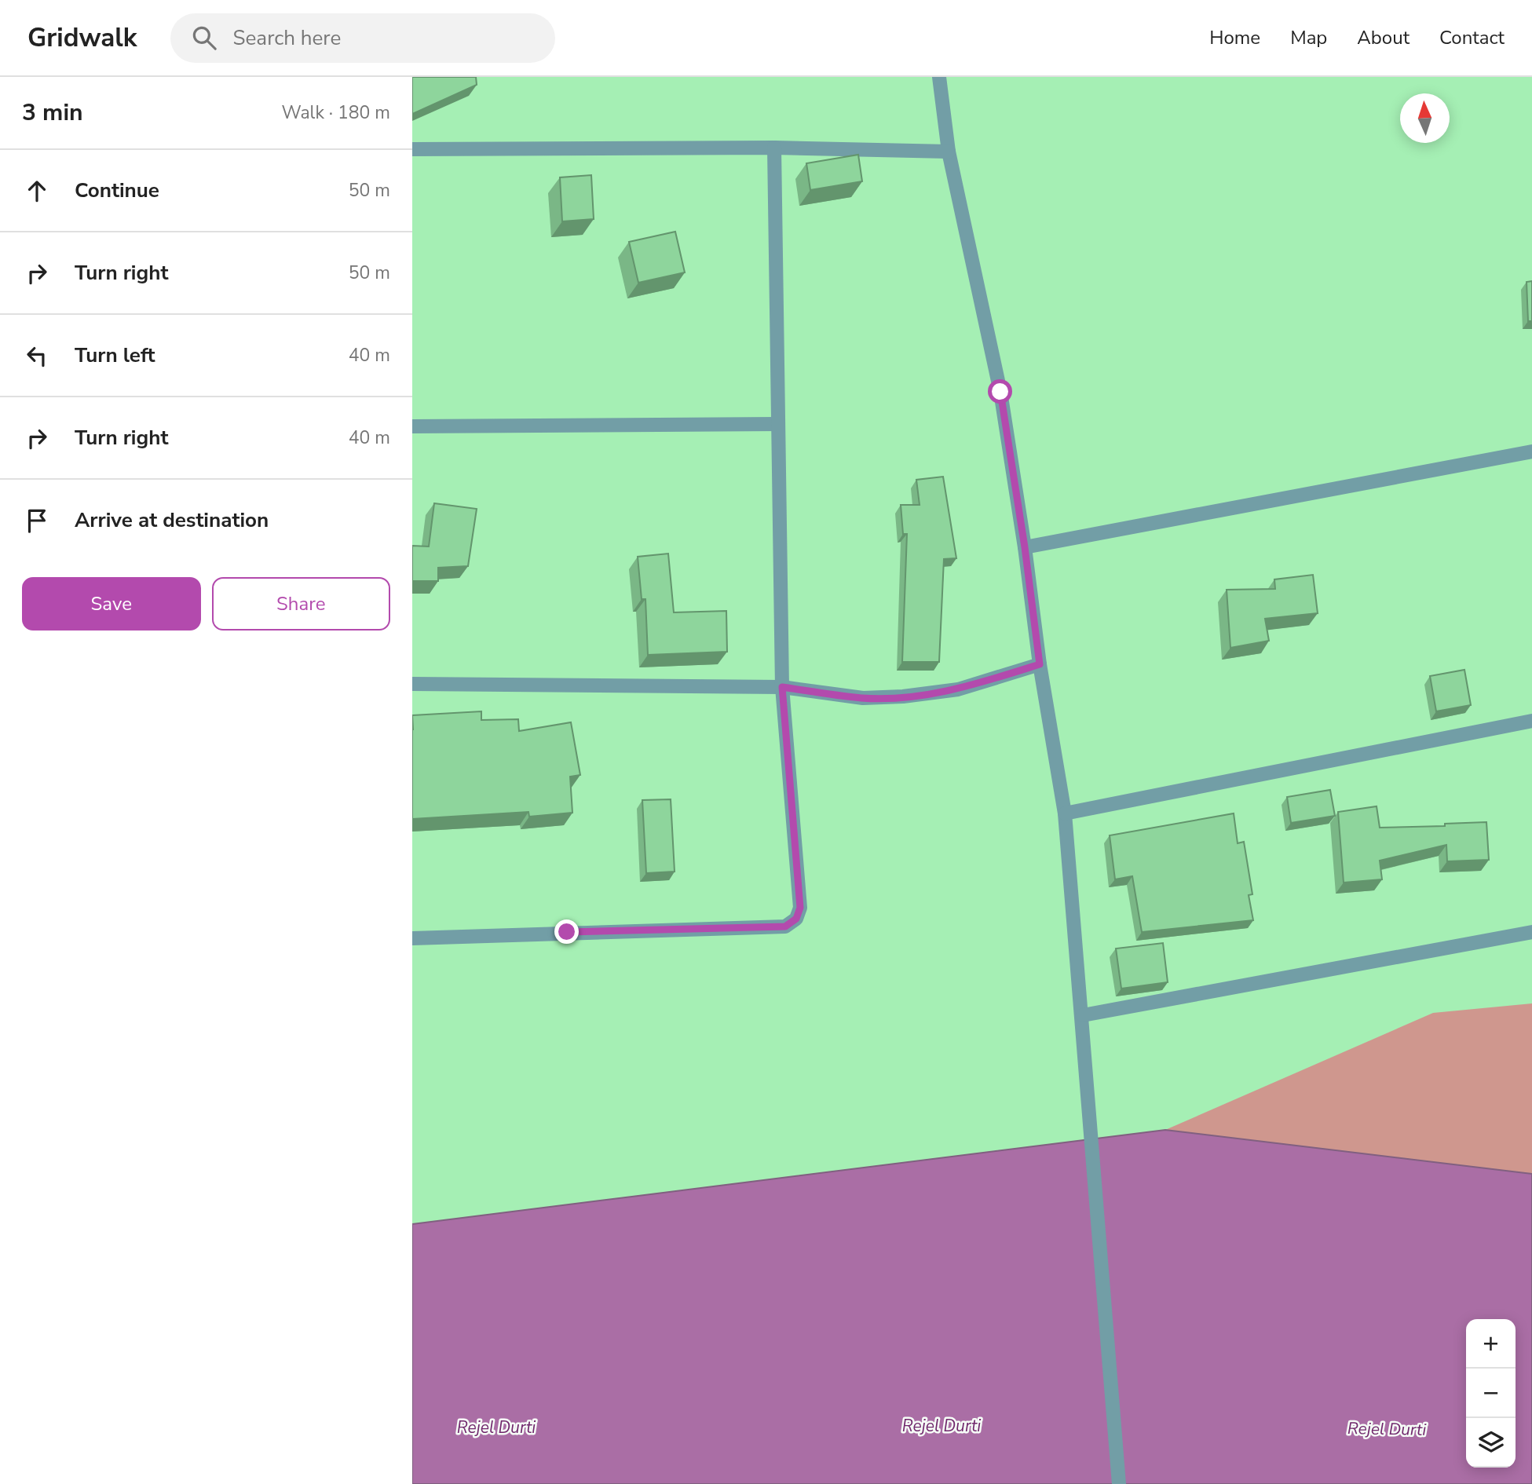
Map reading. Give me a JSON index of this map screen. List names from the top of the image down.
{
  "water": ["Rejel Durti"],
  "north": "top",
  "page": {
    "header": "Gridwalk",
    "search": "Search here",
    "nav": [
      "Home",
      "Map",
      "About",
      "Contact"
    ],
    "heading": ["3 min", "Walk · 180 m"],
    "list": [
      ["Continue", "50 m"],
      ["Turn right", "50 m"],
      ["Turn left", "40 m"],
      ["Turn right", "40 m"],
      "Arrive at destination"
    ],
    "buttons": ["Save", "Share"],
    "map_buttons": ["+", "−"]
  }
}
